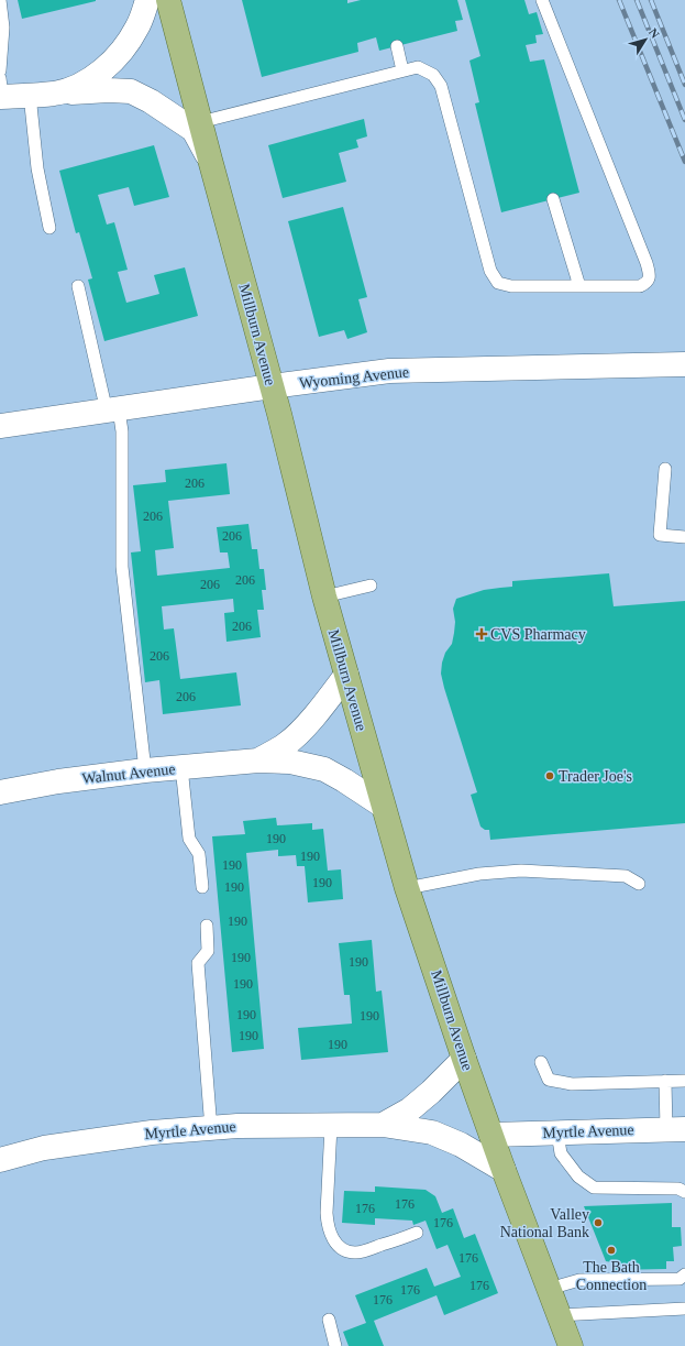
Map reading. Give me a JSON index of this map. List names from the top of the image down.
{
  "streets": {
    "main road": ["Millburn Avenue"],
    "street": ["Wyoming Avenue", "Walnut Avenue", "Myrtle Avenue"]
  },
  "crossings": [
    ["Millburn Avenue", "Wyoming Avenue"],
    ["Millburn Avenue", "Walnut Avenue"],
    ["Millburn Avenue", "Myrtle Avenue"]
  ],
  "places": {
    "health": ["CVS Pharmacy"],
    "other": ["Trader Joe's", "Valley National Bank", "The Bath Connection"]
  },
  "house_numbers": [
    "206",
    "206",
    "206",
    "206",
    "206",
    "206",
    "206",
    "206",
    "190",
    "190",
    "190",
    "190",
    "190",
    "190",
    "190",
    "190",
    "190",
    "190",
    "190",
    "190",
    "190",
    "176",
    "176",
    "176",
    "176",
    "176",
    "176",
    "176"
  ],
  "north": "top right"
}
